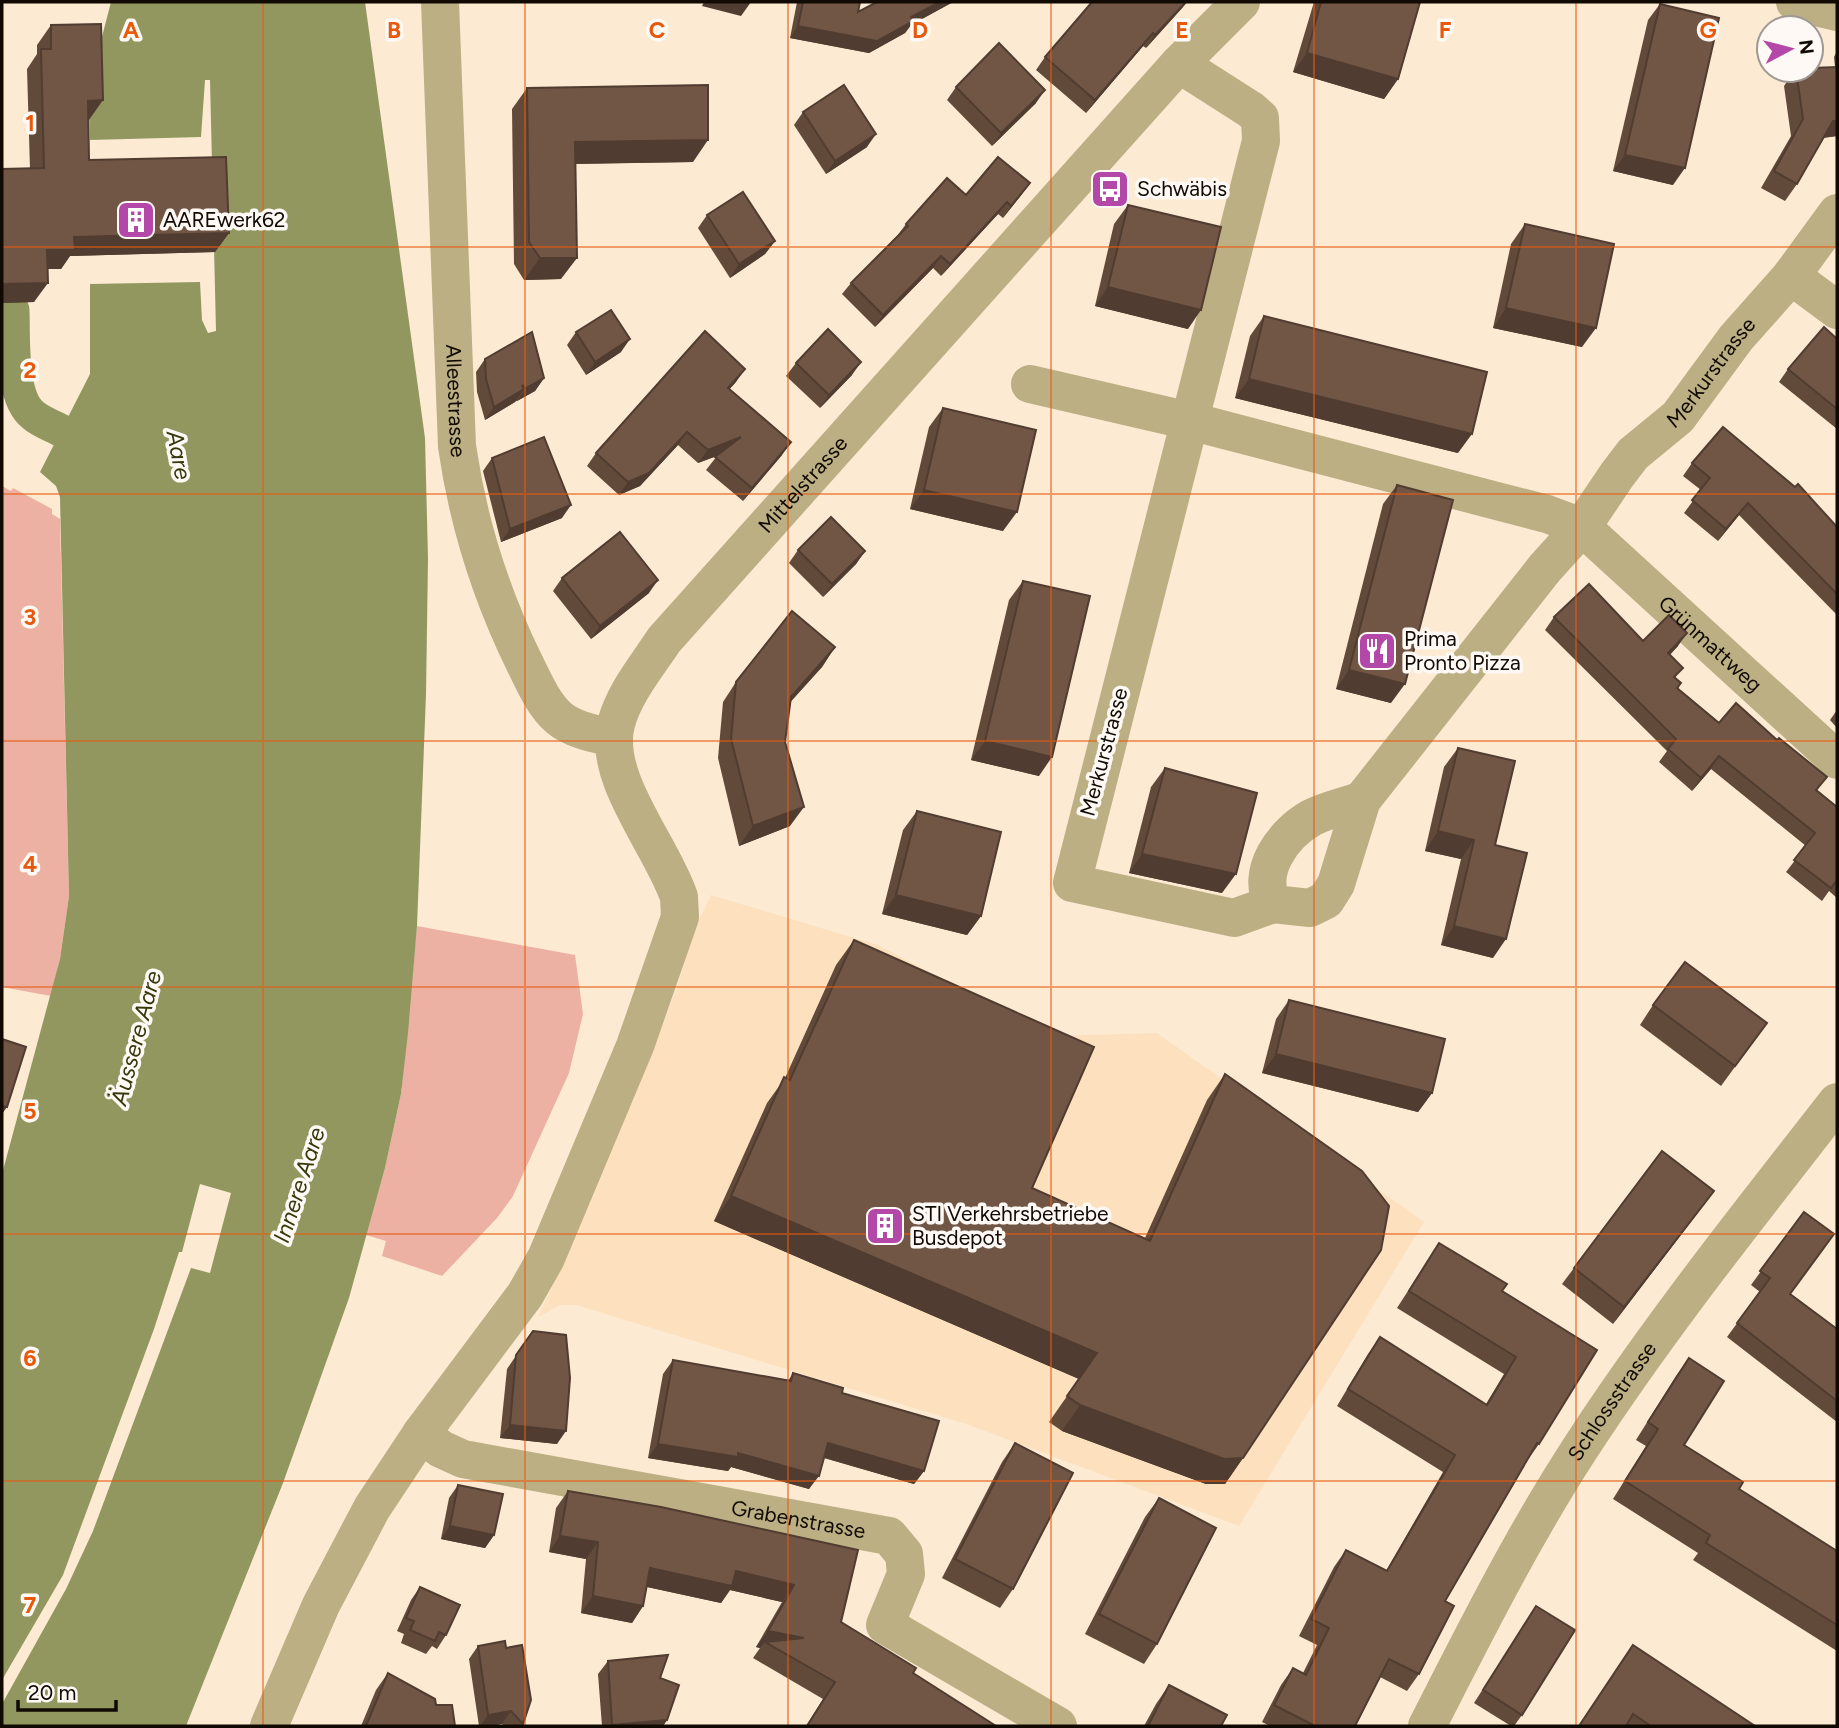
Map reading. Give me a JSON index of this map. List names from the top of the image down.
{
  "streets": {
    "street": [
      "Merkurstrasse",
      "Alleestrasse",
      "Mittelstrasse",
      "Grünmattweg",
      "Schlossstrasse",
      "Grabenstrasse"
    ]
  },
  "crossings": [
    ["Merkurstrasse", "Mittelstrasse"],
    ["Merkurstrasse", "Grünmattweg"],
    ["Alleestrasse", "Mittelstrasse"],
    ["Mittelstrasse", "Grabenstrasse"]
  ],
  "water": ["Aare", "Äussere Aare", "Innere Aare"],
  "places": {
    "bus stop": ["Schwäbis"],
    "building": ["AAREwerk62", "STI Verkehrsbetriebe Busdepot"],
    "restaurant": ["Prima Pronto Pizza"]
  },
  "scale_bar": "20 m",
  "north": "right",
  "grid": {
    "columns": [
      "A",
      "B",
      "C",
      "D",
      "E",
      "F",
      "G"
    ],
    "rows": [
      "1",
      "2",
      "3",
      "4",
      "5",
      "6",
      "7"
    ]
  }
}
